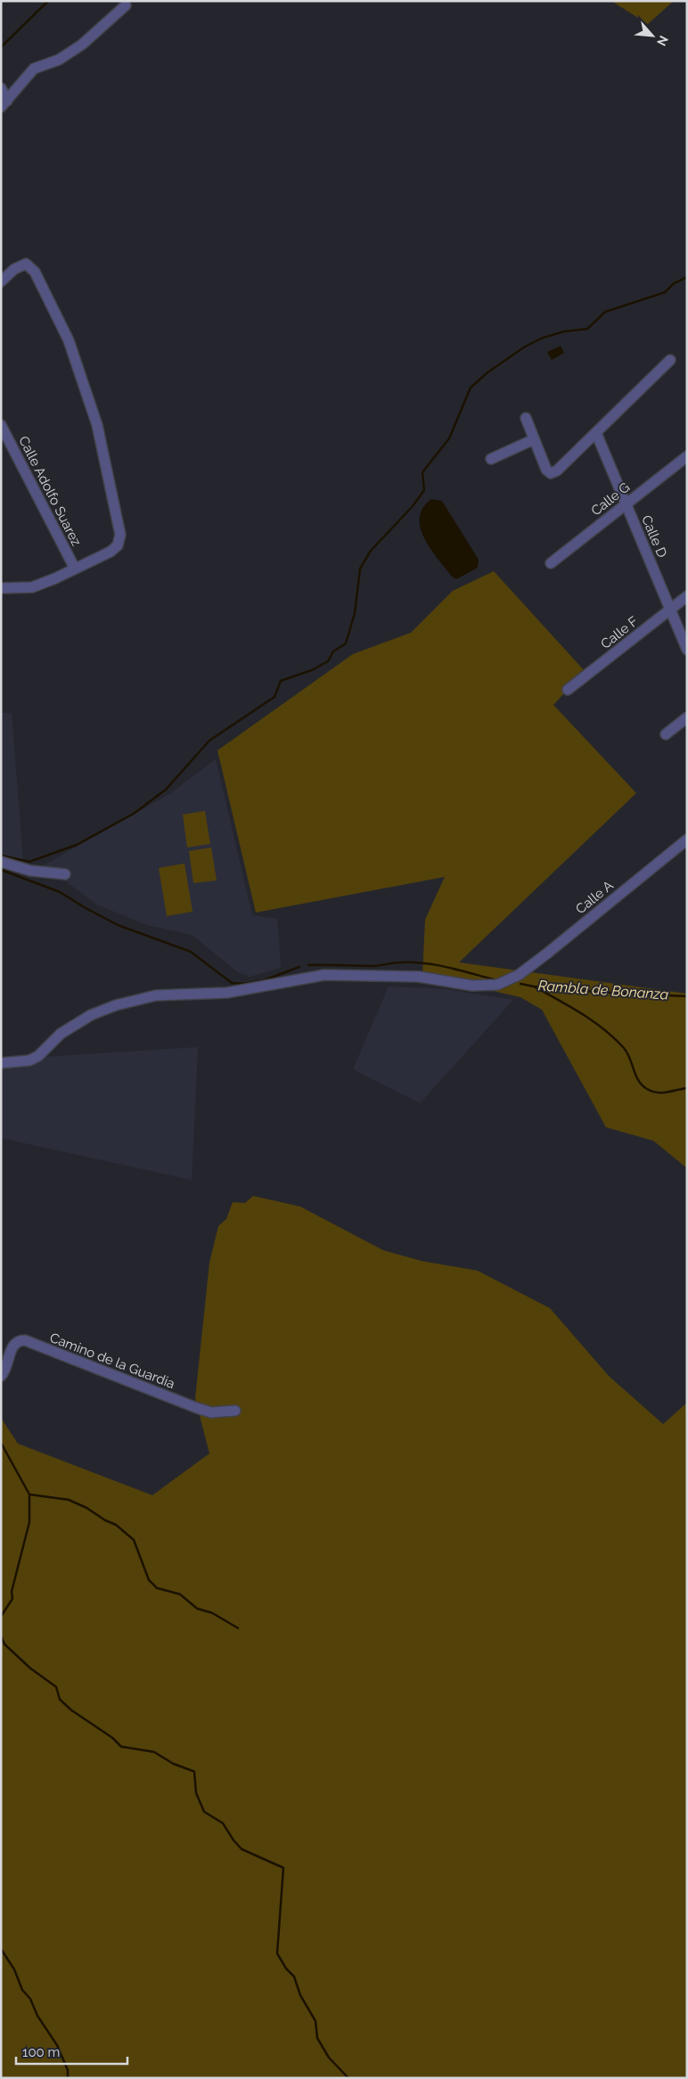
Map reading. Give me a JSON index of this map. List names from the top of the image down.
{
  "streets": {
    "street": [
      "Calle Adolfo Suarez",
      "Calle G",
      "Calle D",
      "Calle F",
      "Calle A",
      "Camino de la Guardia"
    ]
  },
  "crossings": [
    ["Calle G", "Calle D"],
    ["Calle D", "Calle F"]
  ],
  "water": ["Rambla de Bonanza"],
  "scale_bar": "100 m",
  "north": "bottom right"
}
